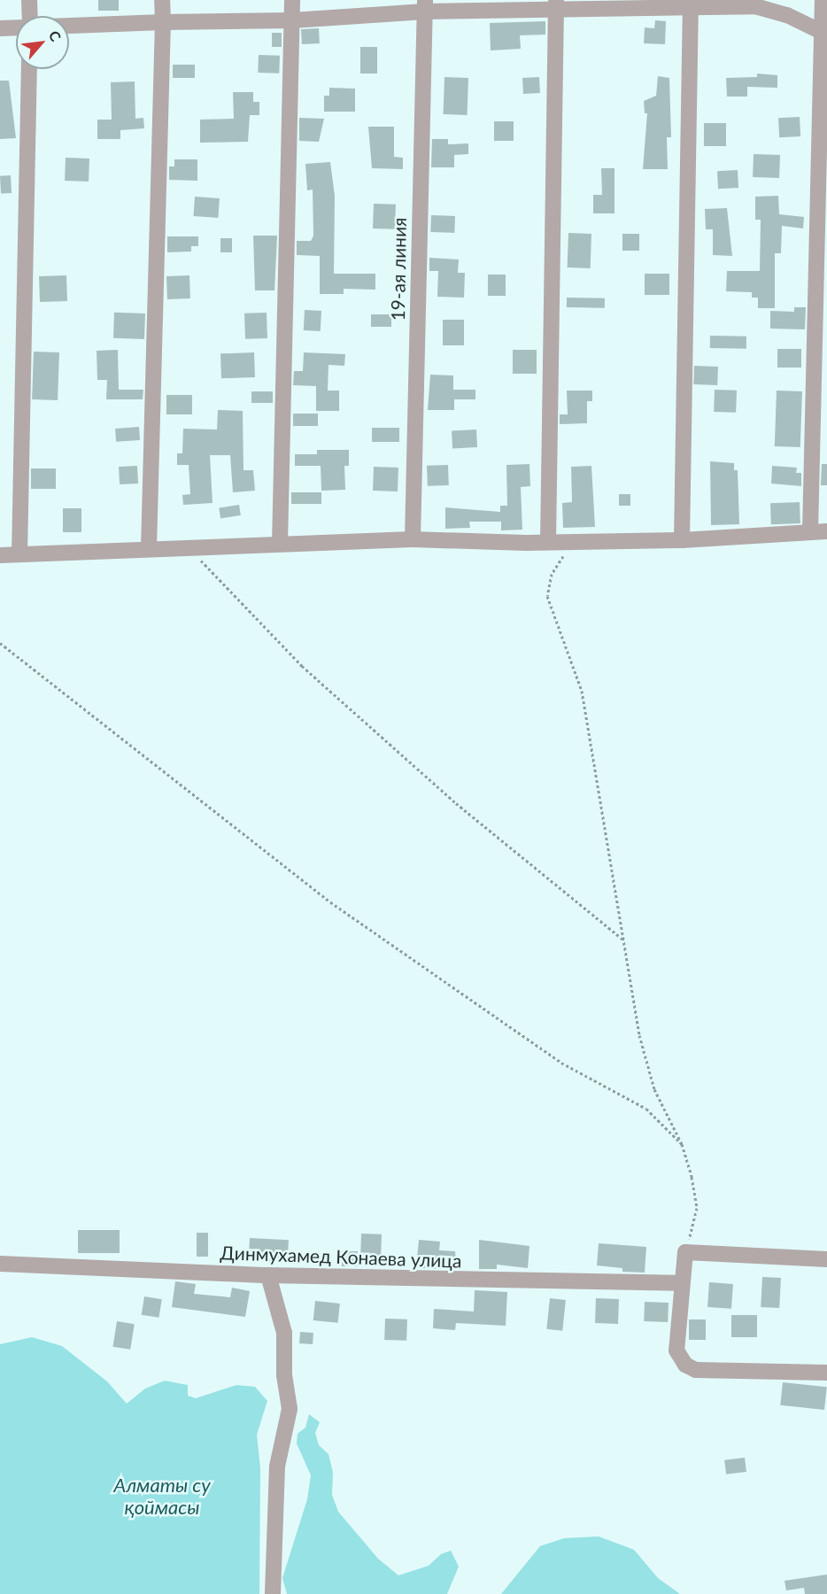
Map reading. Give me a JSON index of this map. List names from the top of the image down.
{
  "streets": {
    "street": ["19-ая линия", "Динмухамед Конаева улица"]
  },
  "water": ["Алматы су қоймасы"],
  "north": "top right"
}
